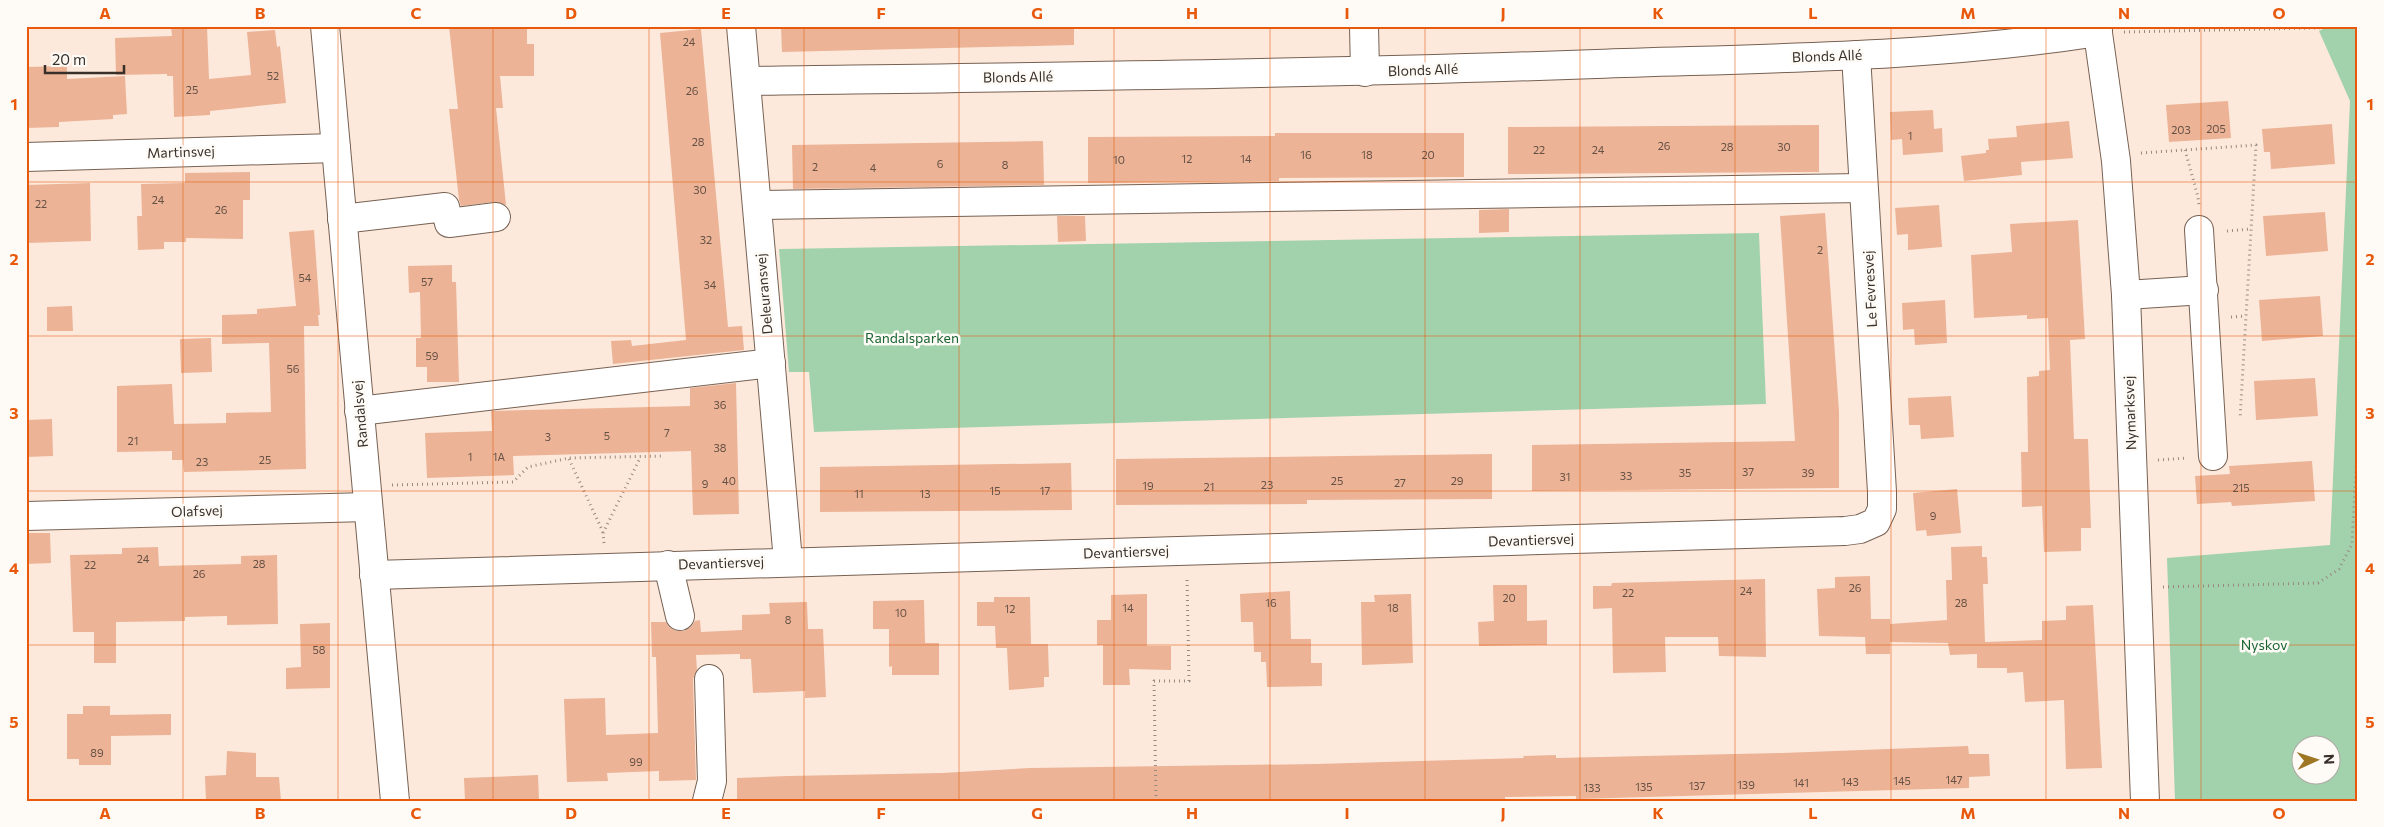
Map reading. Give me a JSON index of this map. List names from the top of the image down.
{
  "streets": {
    "street": [
      "Blonds Allé",
      "Martinsvej",
      "Le Fevresvej",
      "Deleuransvej",
      "Nymarksvej",
      "Randalsvej",
      "Olafsvej",
      "Devantiersvej"
    ]
  },
  "crossings": [
    ["Blonds Allé", "Le Fevresvej"],
    ["Blonds Allé", "Deleuransvej"],
    ["Blonds Allé", "Nymarksvej"],
    ["Martinsvej", "Randalsvej"],
    ["Le Fevresvej", "Devantiersvej"],
    ["Deleuransvej", "Devantiersvej"],
    ["Randalsvej", "Olafsvej"],
    ["Randalsvej", "Devantiersvej"]
  ],
  "parks": ["Randalsparken", "Nyskov"],
  "house_numbers": [
    "24",
    "52",
    "25",
    "26",
    "205",
    "203",
    "1",
    "28",
    "26",
    "28",
    "30",
    "22",
    "24",
    "16",
    "18",
    "20",
    "12",
    "14",
    "10",
    "6",
    "8",
    "2",
    "4",
    "30",
    "24",
    "22",
    "26",
    "32",
    "2",
    "54",
    "57",
    "34",
    "59",
    "56",
    "36",
    "7",
    "5",
    "3",
    "21",
    "38",
    "1",
    "1A",
    "25",
    "23",
    "37",
    "35",
    "39",
    "33",
    "31",
    "40",
    "25",
    "29",
    "27",
    "9",
    "23",
    "19",
    "21",
    "215",
    "15",
    "17",
    "11",
    "13",
    "9",
    "24",
    "28",
    "22",
    "26",
    "26",
    "24",
    "22",
    "20",
    "16",
    "28",
    "14",
    "18",
    "12",
    "10",
    "8",
    "58",
    "89",
    "99",
    "147",
    "145",
    "143",
    "141",
    "139",
    "137",
    "135",
    "133"
  ],
  "scale_bar": "20 m",
  "north": "right",
  "grid": {
    "columns": [
      "A",
      "B",
      "C",
      "D",
      "E",
      "F",
      "G",
      "H",
      "I",
      "J",
      "K",
      "L",
      "M",
      "N",
      "O"
    ],
    "rows": [
      "1",
      "2",
      "3",
      "4",
      "5"
    ]
  }
}
